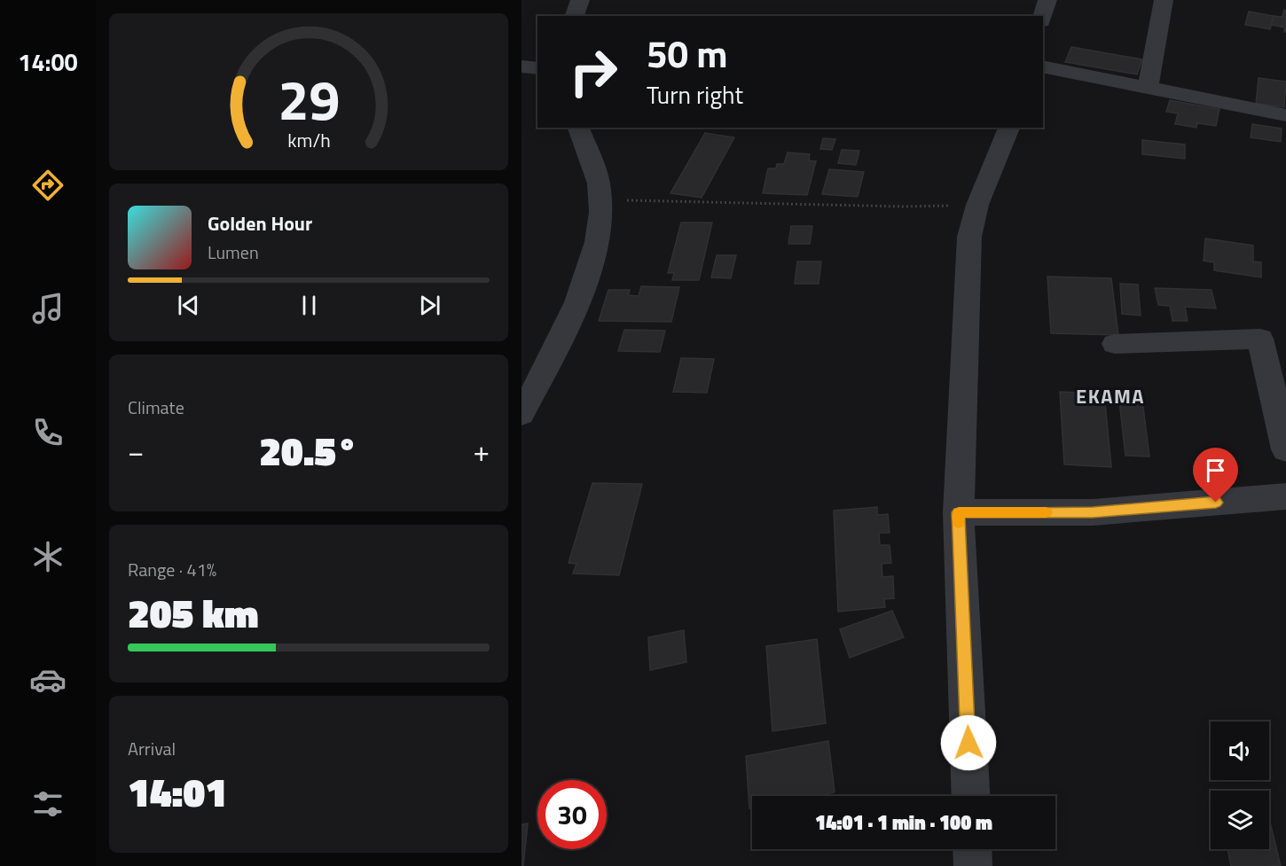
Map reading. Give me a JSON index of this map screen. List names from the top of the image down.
{
  "districts": ["EKAMA"],
  "page": {
    "tabs": "14:00",
    "turn": ["50 m", "Turn right"],
    "song": ["Golden Hour", "Lumen"],
    "tile": [
      "Climate",
      ["Range · 41%", "205 km"],
      ["Arrival", "14:01"]
    ],
    "heat": ["−", "20.5°", "+"],
    "limit": "30",
    "trip": "14:01 · 1 min · 100 m",
    "gauge": ["29", "km/h"]
  }
}
